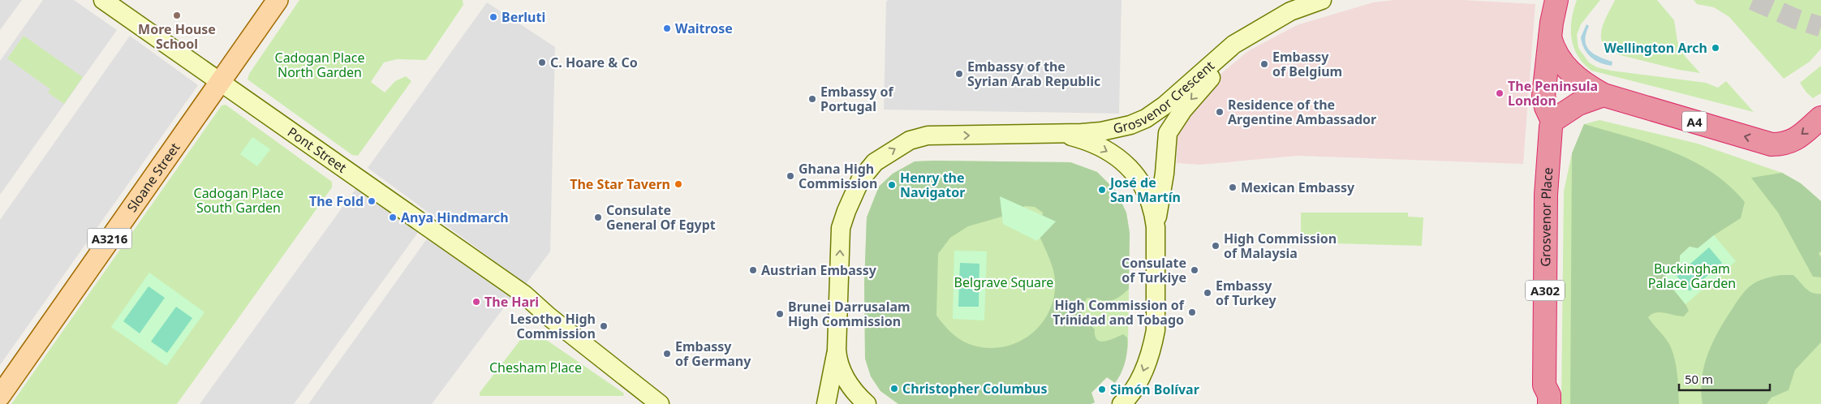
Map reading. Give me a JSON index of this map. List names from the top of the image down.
{
  "streets": {
    "highway": ["A4", "Grosvenor Place", "A302"],
    "main road": [
      "Grosvenor Crescent",
      "Pont Street",
      "Sloane Street",
      "A3216"
    ]
  },
  "crossings": [
    ["A4", "Grosvenor Place"],
    ["Pont Street", "Sloane Street"]
  ],
  "one_way": ["Grosvenor Crescent"],
  "parks": [
    "Cadogan Place North Garden",
    "Cadogan Place South Garden",
    "Buckingham Palace Garden",
    "Belgrave Square",
    "Chesham Place"
  ],
  "places": [
    "More House School",
    "Berluti",
    "Waitrose",
    "Wellington Arch",
    "C. Hoare & Co",
    "Embassy of Belgium",
    "Embassy of the Syrian Arab Republic",
    "The Peninsula London",
    "Embassy of Portugal",
    "Residence of the Argentine Ambassador",
    "Ghana High Commission",
    "The Star Tavern",
    "Henry the Navigator",
    "Mexican Embassy",
    "José de San Martín",
    "The Fold",
    "Anya Hindmarch",
    "Consulate General Of Egypt",
    "High Commission of Malaysia",
    "Austrian Embassy",
    "Consulate of Turkiye",
    "Embassy of Turkey",
    "The Hari",
    "High Commission of Trinidad and Tobago",
    "Brunei Darrusalam High Commission",
    "Lesotho High Commission",
    "Embassy of Germany",
    "Christopher Columbus",
    "Simón Bolívar"
  ],
  "scale_bar": "50 m"
}
